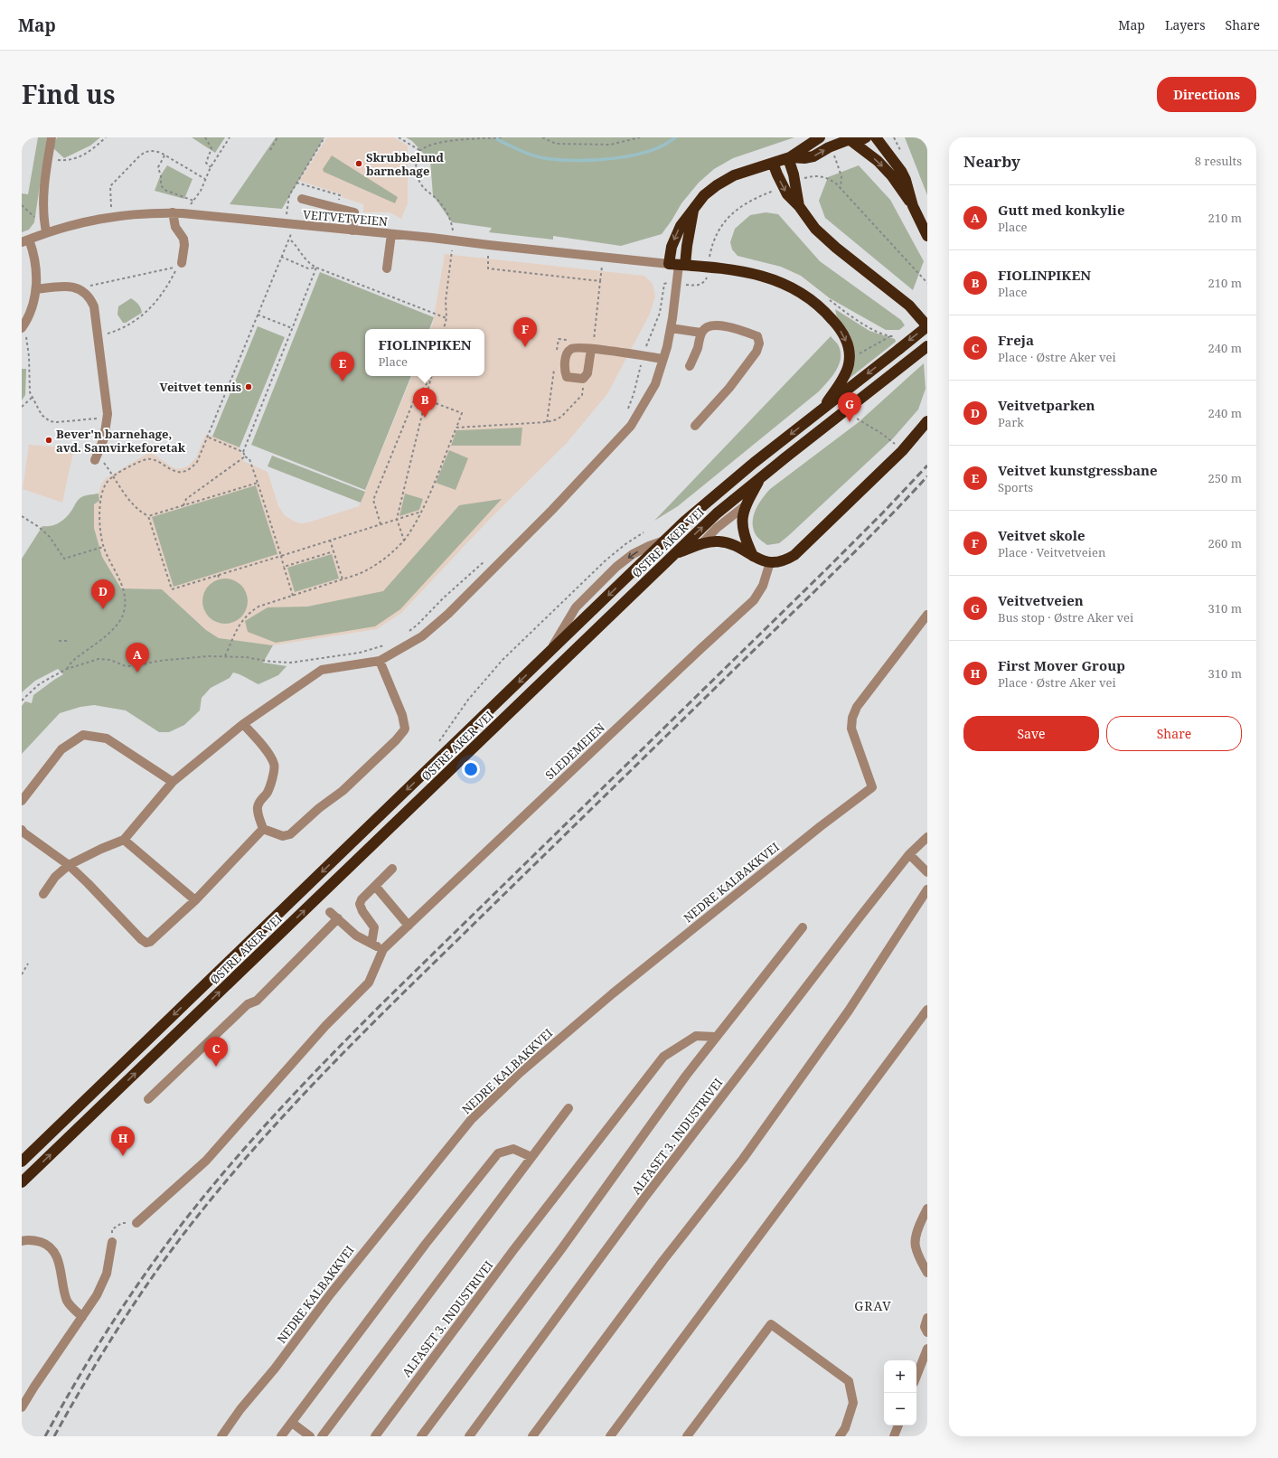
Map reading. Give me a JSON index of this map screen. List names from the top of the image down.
{
  "streets": {
    "highway": ["ØSTRE AKER VEI"],
    "street": [
      "VEITVETVEIEN",
      "SLEDEMEIEN",
      "NEDRE KALBAKKVEI",
      "ALFASET 3. INDUSTRIVEI"
    ]
  },
  "districts": ["GRAV"],
  "places": ["Skrubbelund barnehage", "Veitvet tennis", "Bever'n barnehage, avd. Samvirkeforetak"],
  "page": {
    "header": "Map",
    "nav": ["Map", "Layers", "Share"],
    "title": "Find us",
    "buttons": [
      "Directions",
      ["Save", "Share"]
    ],
    "heading": ["Nearby", "8 results"],
    "list": [
      {
        "mark": "A",
        "name": "Gutt med konkylie",
        "note": "Place",
        "value": "210 m"
      },
      {
        "mark": "B",
        "name": "FIOLINPIKEN",
        "note": "Place",
        "value": "210 m"
      },
      {
        "mark": "C",
        "name": "Freja",
        "note": "Place · Østre Aker vei",
        "value": "240 m"
      },
      {
        "mark": "D",
        "name": "Veitvetparken",
        "note": "Park",
        "value": "240 m"
      },
      {
        "mark": "E",
        "name": "Veitvet kunstgressbane",
        "note": "Sports",
        "value": "250 m"
      },
      {
        "mark": "F",
        "name": "Veitvet skole",
        "note": "Place · Veitvetveien",
        "value": "260 m"
      },
      {
        "mark": "G",
        "name": "Veitvetveien",
        "note": "Bus stop · Østre Aker vei",
        "value": "310 m"
      },
      {
        "mark": "H",
        "name": "First Mover Group",
        "note": "Place · Østre Aker vei",
        "value": "310 m"
      }
    ],
    "pins": [
      "F",
      "E",
      "B",
      "G",
      "D",
      "A",
      "C",
      "H"
    ],
    "popup": ["FIOLINPIKEN", "Place"],
    "map_buttons": ["+", "−"]
  }
}
